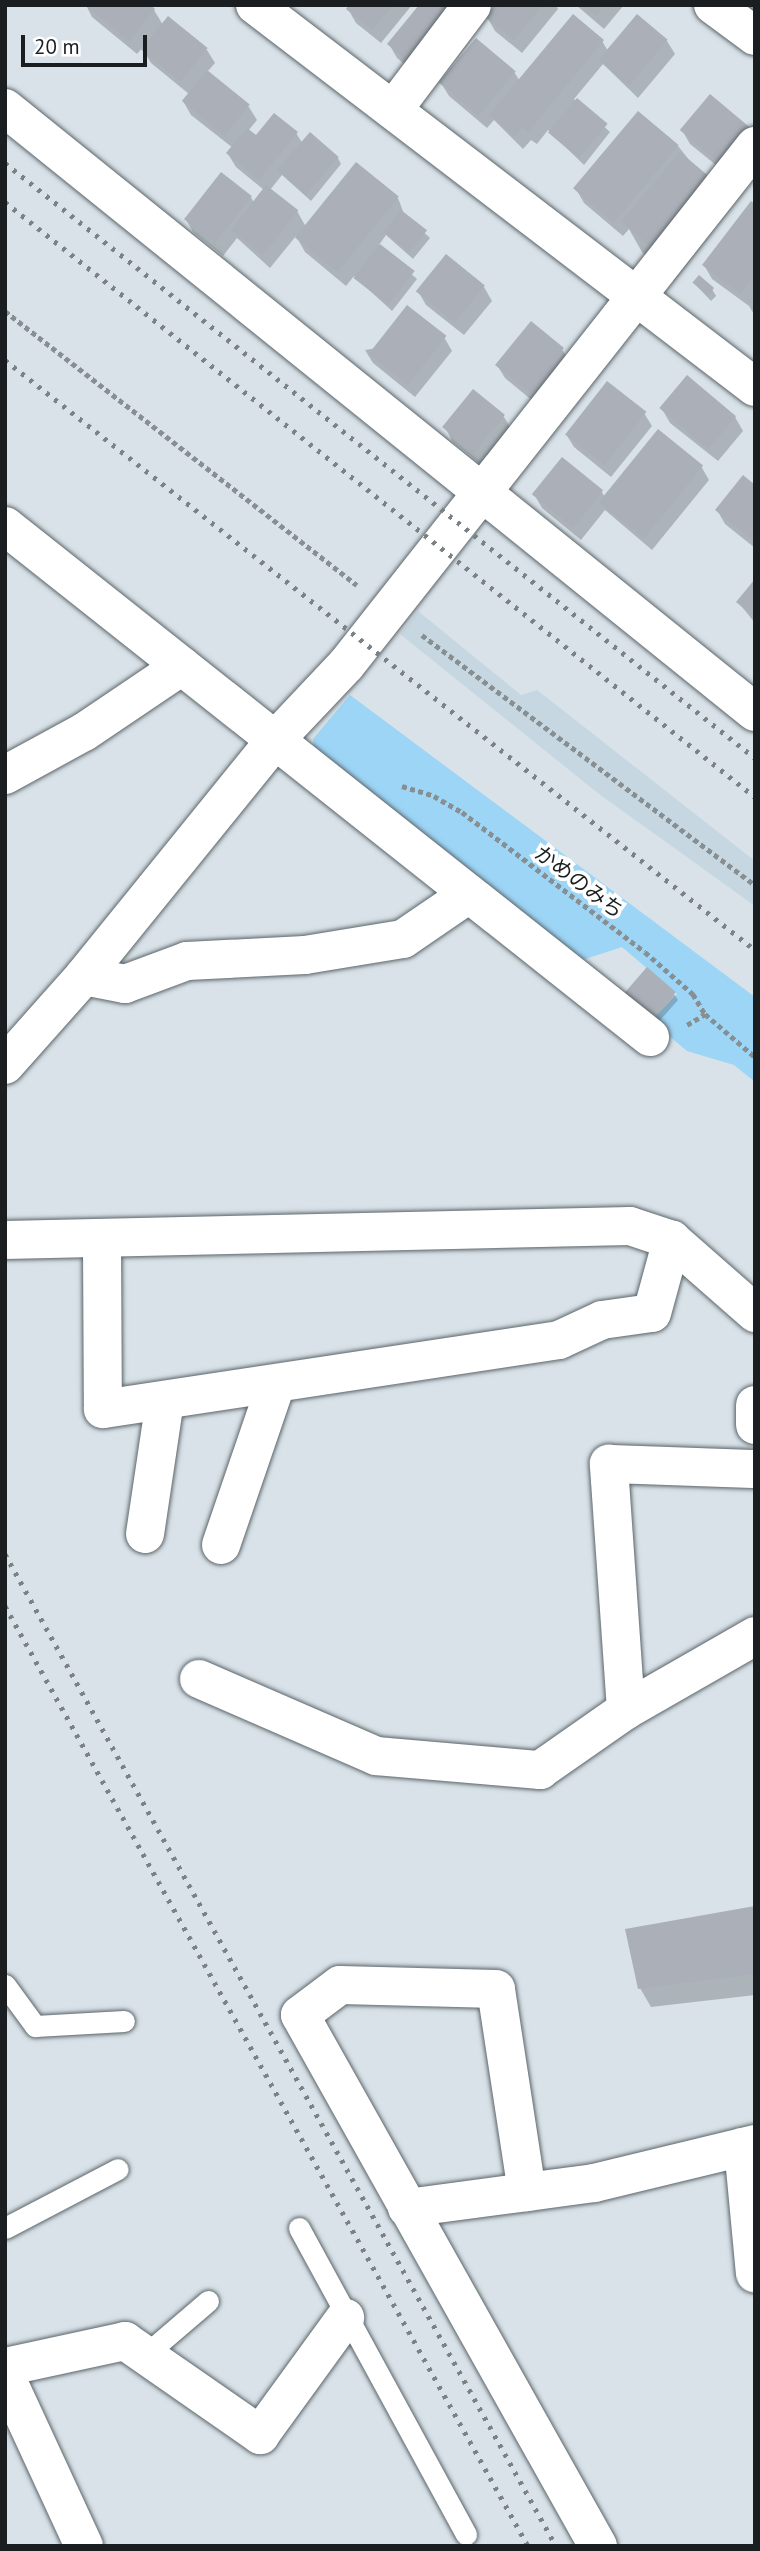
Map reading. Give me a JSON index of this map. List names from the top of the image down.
{
  "streets": {
    "path": ["かめのみち"]
  },
  "scale_bar": "20 m"
}
